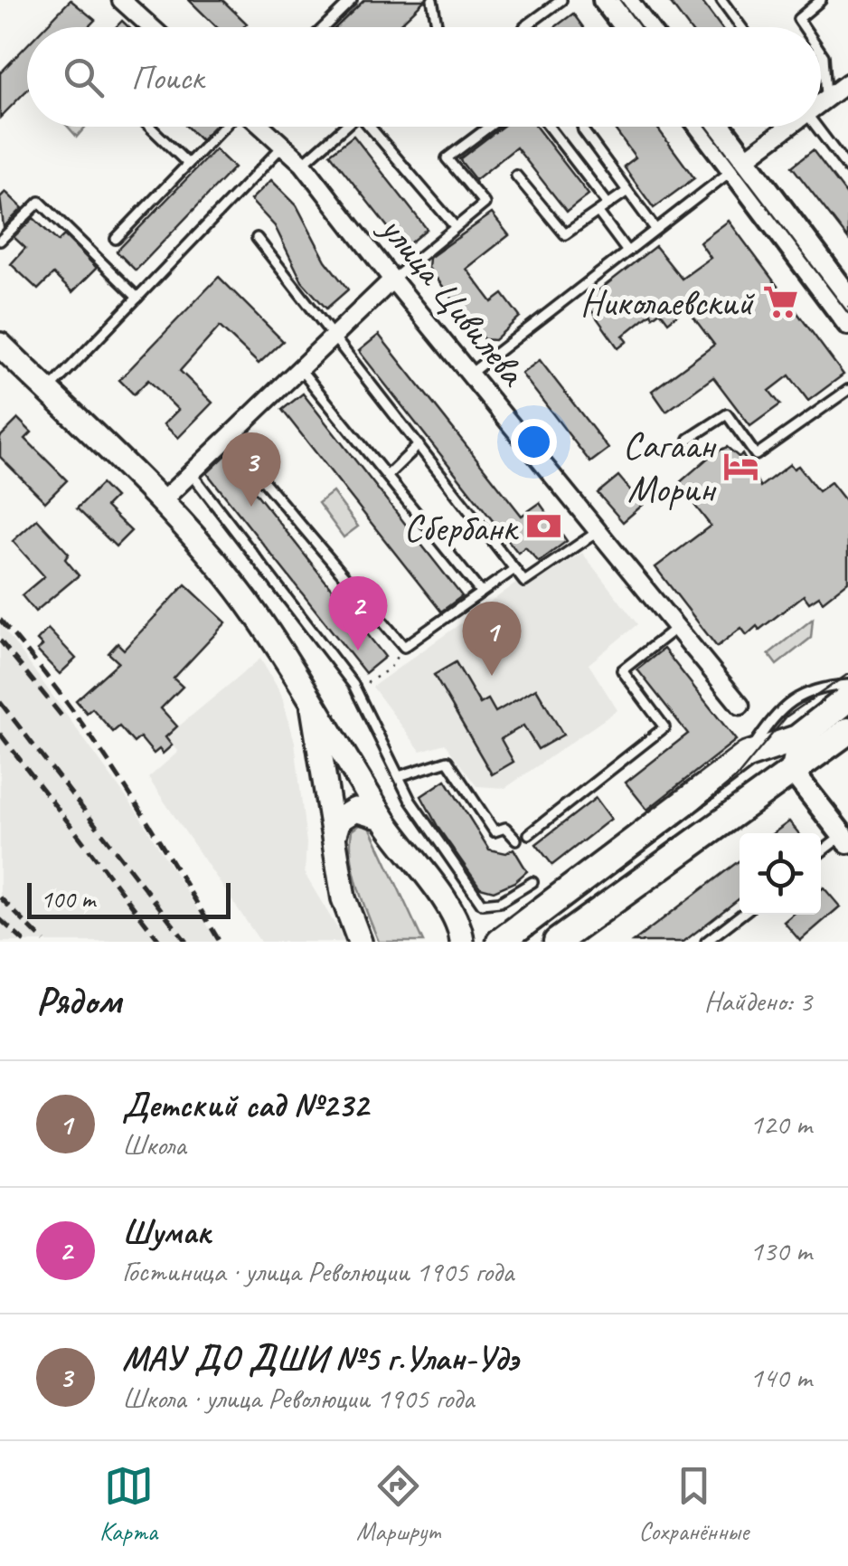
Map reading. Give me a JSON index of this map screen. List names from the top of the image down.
{
  "streets": {
    "street": ["улица Цивилева"]
  },
  "places": {
    "supermarket": ["Николаевский"],
    "hotel": ["Сагаан Морин"],
    "bank": ["Сбербанк"]
  },
  "scale_bar": "100 m",
  "page": {
    "search": "Поиск",
    "pins": ["3", "2", "1"],
    "scale": "100 m",
    "heading": ["Рядом", "Найдено: 3"],
    "list": [
      {
        "mark": "1",
        "name": "Детский сад №232",
        "note": "Школа",
        "value": "120 m"
      },
      {
        "mark": "2",
        "name": "Шумак",
        "note": "Гостиница · улица Революции 1905 года",
        "value": "130 m"
      },
      {
        "mark": "3",
        "name": "МАУ ДО ДШИ №5 г.Улан-Удэ",
        "note": "Школа · улица Революции 1905 года",
        "value": "140 m"
      }
    ],
    "nav": ["Карта", "Маршрут", "Сохранённые"]
  }
}
